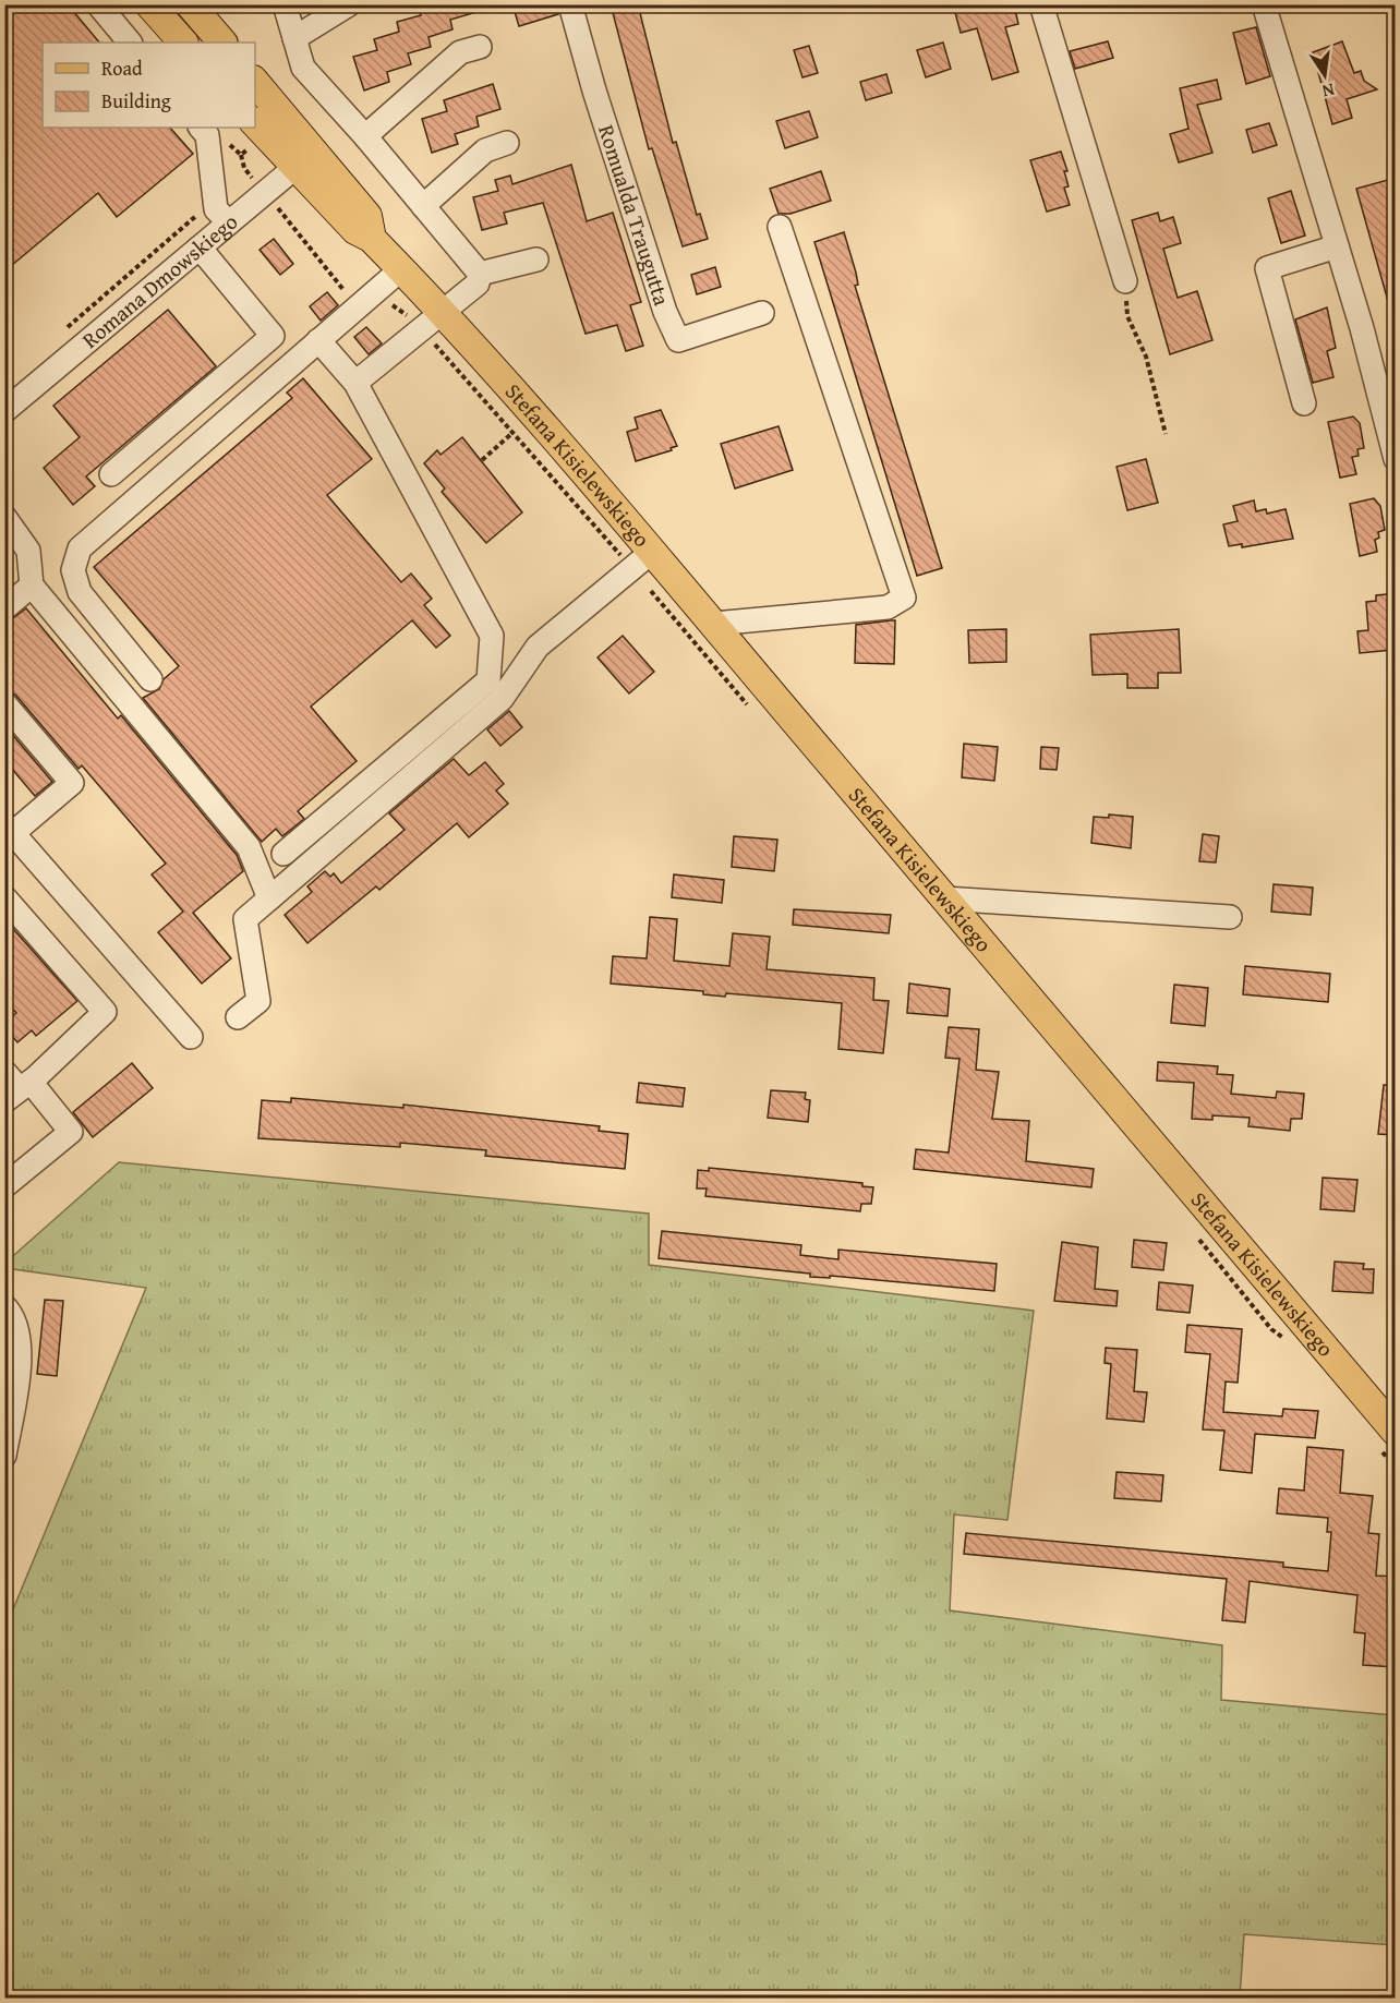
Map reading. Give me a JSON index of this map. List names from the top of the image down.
{
  "streets": {
    "main road": ["Stefana Kisielewskiego"],
    "street": ["Romualda Traugutta", "Romana Dmowskiego"]
  },
  "crossings": [
    ["Romana Dmowskiego", "Stefana Kisielewskiego"]
  ],
  "legend": ["Road", "Building"],
  "north": "bottom"
}
